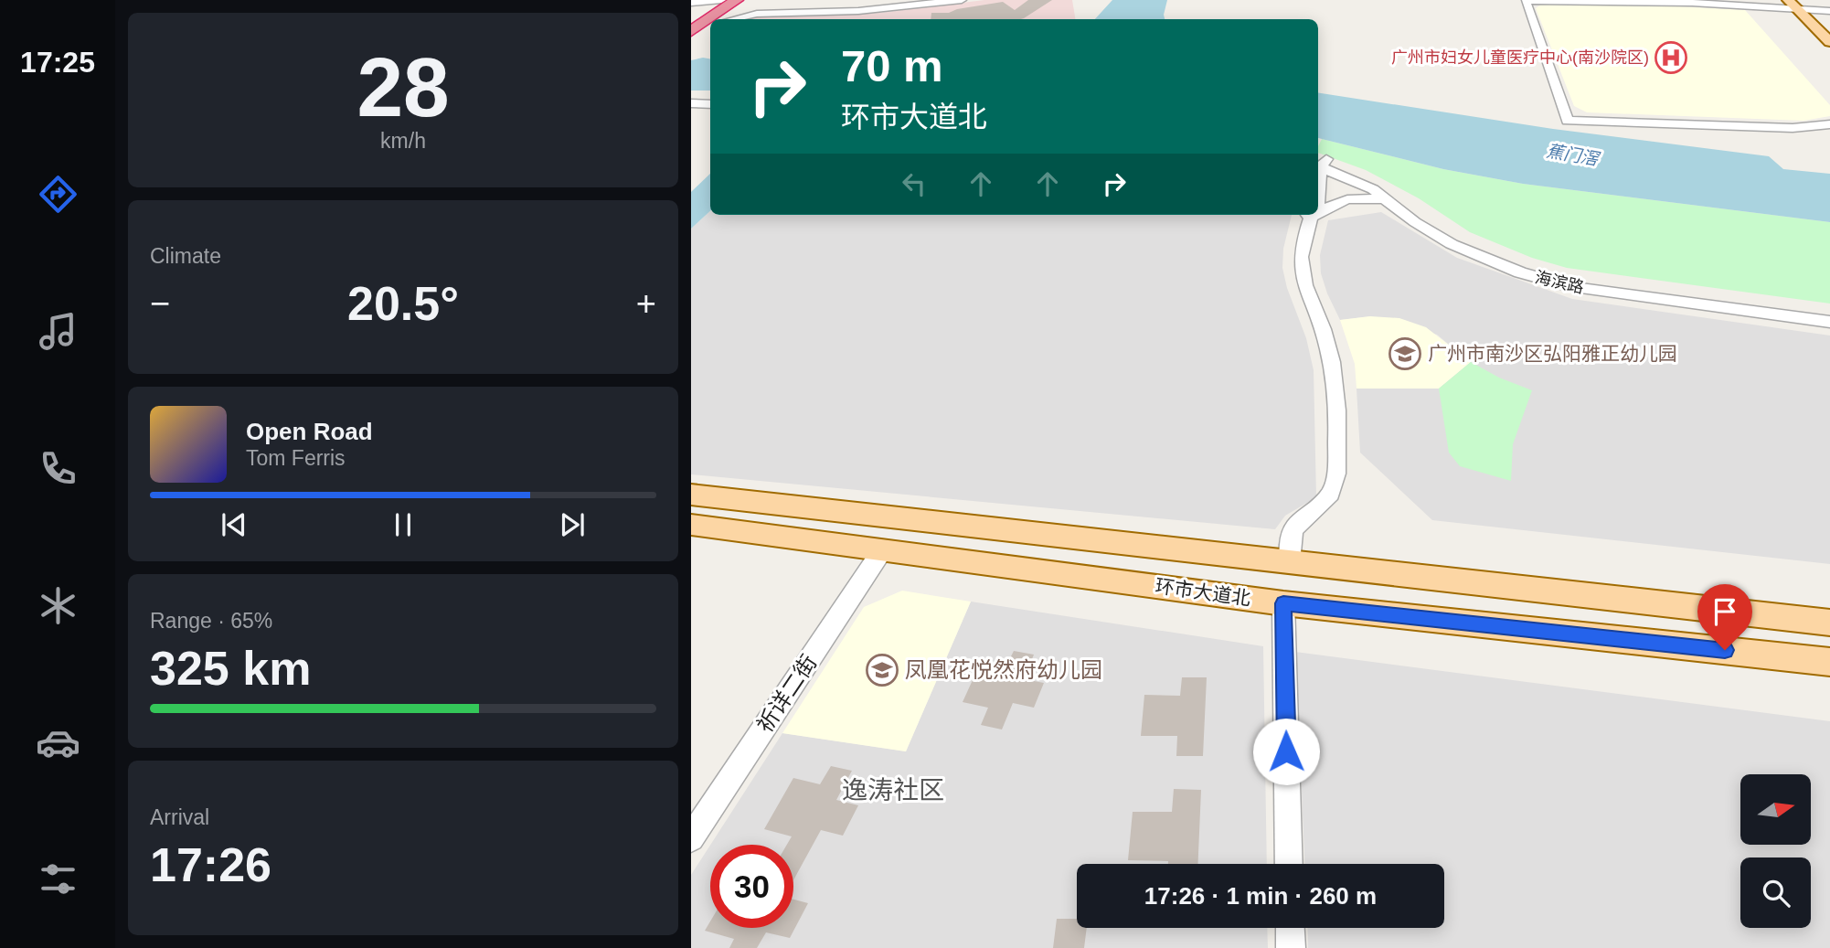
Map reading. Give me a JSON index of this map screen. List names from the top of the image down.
{
  "streets": {
    "main road": ["环市大道北"],
    "street": ["海滨路", "祈详二街"]
  },
  "crossings": [
    ["环市大道北", "祈详二街"]
  ],
  "districts": ["逸涛社区"],
  "water": ["蕉门滘"],
  "places": {
    "hospital": ["广州市妇女儿童医疗中心(南沙院区)"],
    "school or university": ["广州市南沙区弘阳雅正幼儿园", "凤凰花悦然府幼儿园"]
  },
  "north": "right",
  "page": {
    "tabs": "17:25",
    "tile": [
      ["28", "km/h"],
      "Climate",
      ["Range · 65%", "325 km"],
      ["Arrival", "17:26"]
    ],
    "turn": ["70 m", "环市大道北"],
    "heat": ["−", "20.5°", "+"],
    "song": ["Open Road", "Tom Ferris"],
    "limit": "30",
    "trip": "17:26 · 1 min · 260 m"
  }
}
